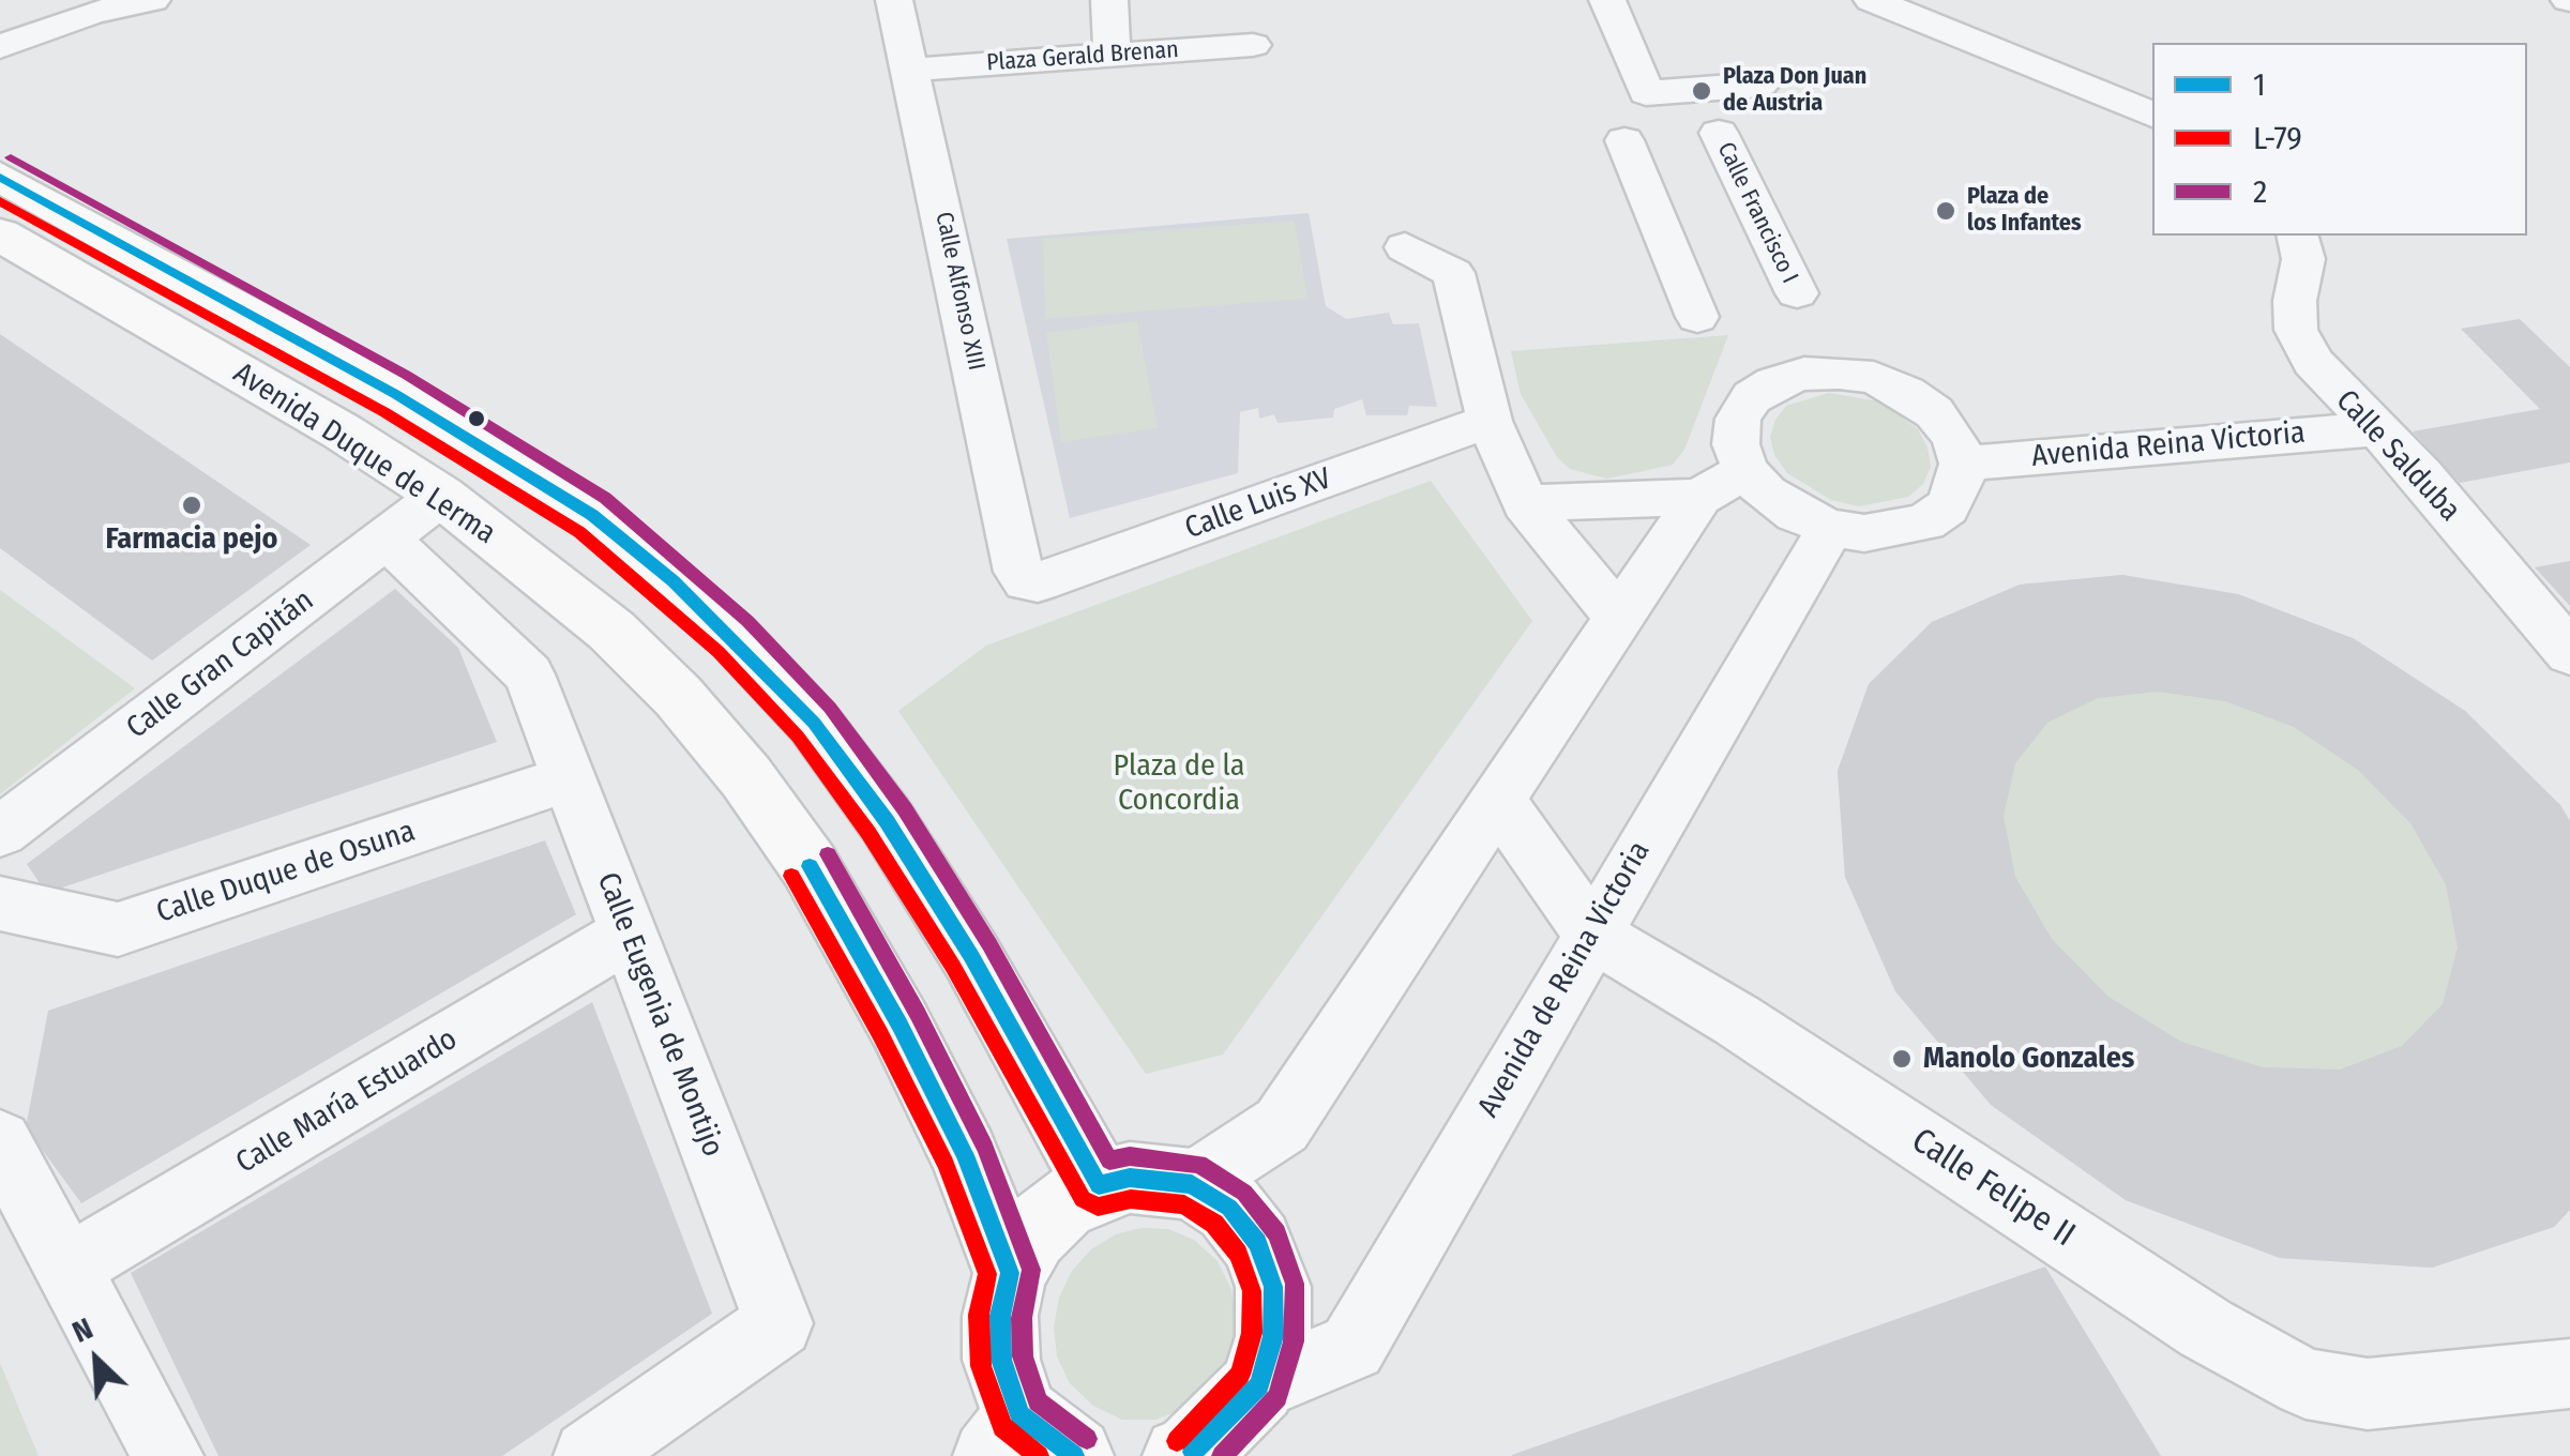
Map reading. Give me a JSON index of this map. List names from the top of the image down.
{
  "streets": {
    "main road": ["Avenida Duque de Lerma"],
    "street": [
      "Plaza Gerald Brenan",
      "Calle Francisco I",
      "Calle Alfonso XIII",
      "Avenida Reina Victoria",
      "Calle Salduba",
      "Calle Luis XV",
      "Calle Gran Capitán",
      "Calle Duque de Osuna",
      "Avenida de Reina Victoria",
      "Calle Eugenia de Montijo",
      "Calle María Estuardo",
      "Calle Felipe II"
    ]
  },
  "crossings": [
    ["Plaza Gerald Brenan", "Calle Alfonso XIII"],
    ["Calle Alfonso XIII", "Calle Luis XV"],
    ["Avenida Reina Victoria", "Calle Salduba"],
    ["Avenida Reina Victoria", "Avenida de Reina Victoria"],
    ["Avenida Duque de Lerma", "Calle Gran Capitán"],
    ["Calle Gran Capitán", "Calle Eugenia de Montijo"],
    ["Calle Duque de Osuna", "Calle Eugenia de Montijo"],
    ["Avenida de Reina Victoria", "Calle Felipe II"],
    ["Calle Eugenia de Montijo", "Calle María Estuardo"]
  ],
  "parks": ["Plaza de la Concordia"],
  "places": [
    "Plaza Don Juan de Austria",
    "Plaza de los Infantes",
    "Farmacia pejo",
    "Manolo Gonzales"
  ],
  "lines": ["transit line 2", "transit line 1", "transit line L-79"],
  "legend": ["1", "L-79", "2"],
  "north": "top left"
}
